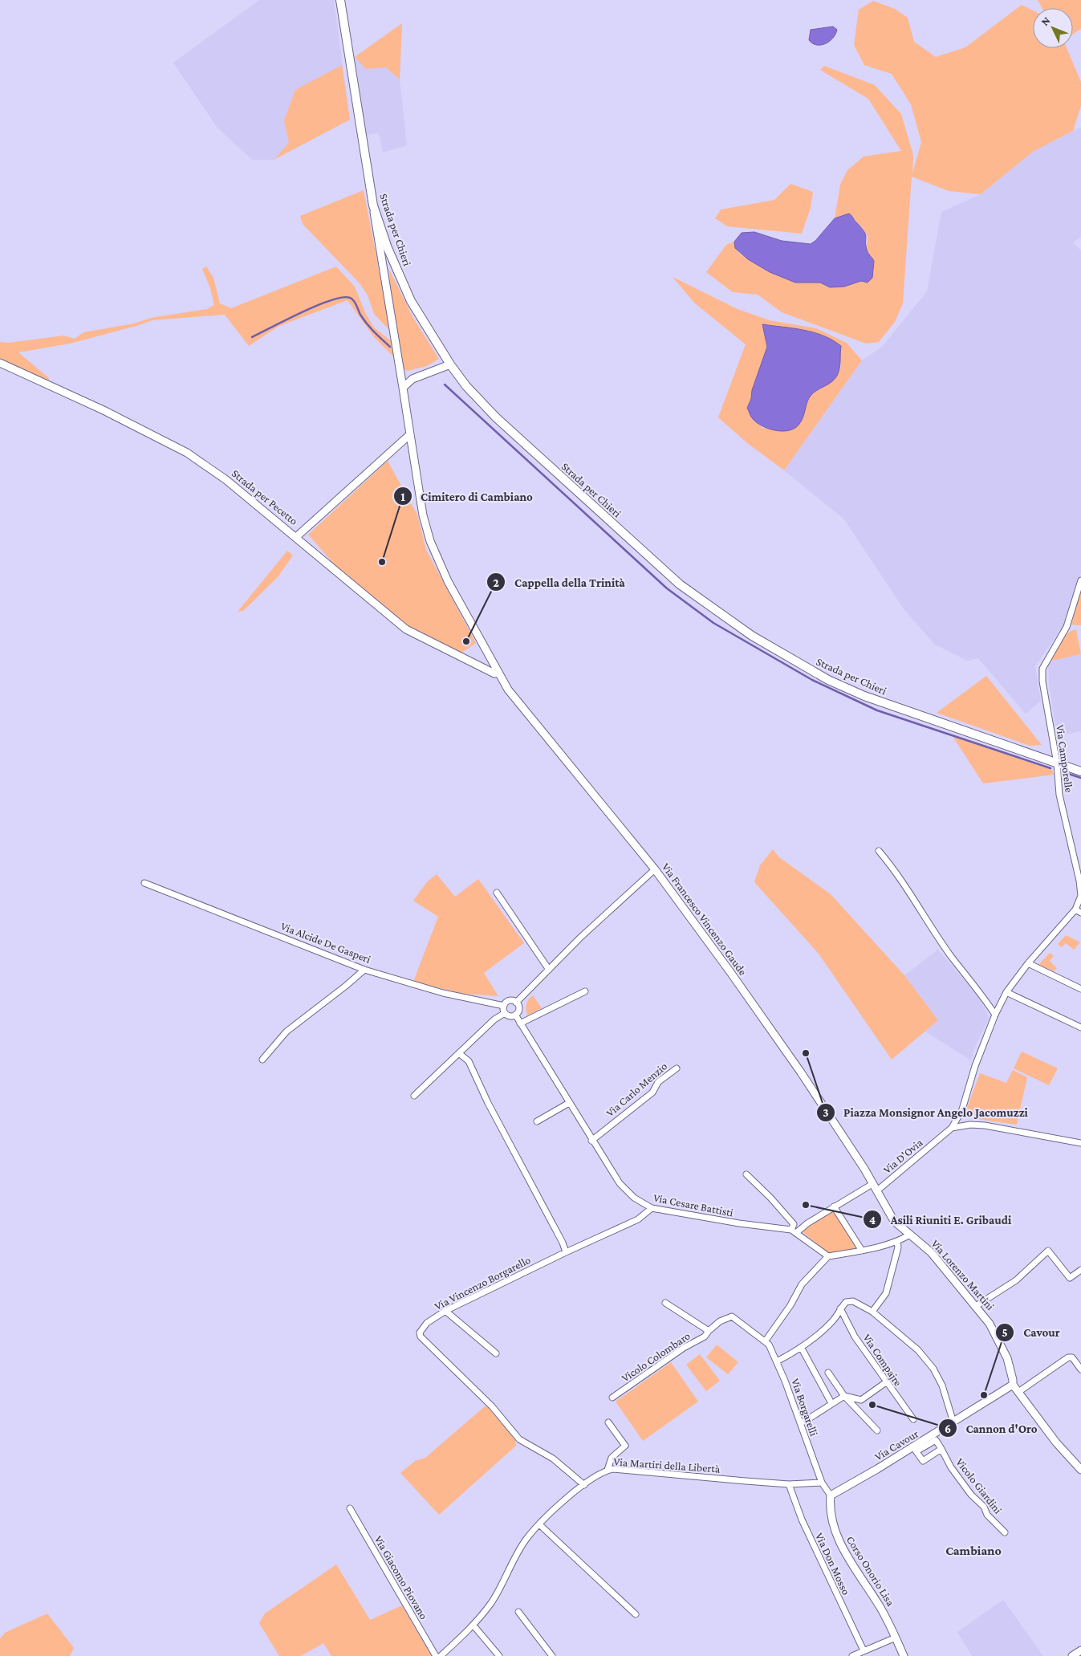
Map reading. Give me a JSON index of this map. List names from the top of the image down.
{
  "streets": {
    "main road": ["Strada per Chieri"],
    "street": [
      "Strada per Pecetto",
      "Via Camporelle",
      "Via Francesco Vincenzo Gaude",
      "Via Alcide De Gasperi",
      "Via Carlo Menzio",
      "Via D'Ovia",
      "Via Cesare Battisti",
      "Via Lorenzo Martini",
      "Via Vincenzo Borgarello",
      "Vicolo Colombaro",
      "Via Compajre",
      "Via Borgarelli",
      "Via Cavour",
      "Via Martiri della Libertà",
      "Vicolo Giardini",
      "Via Don Mosso",
      "Corso Onorio Lisa",
      "Via Giacomo Piovano"
    ]
  },
  "crossings": [
    ["Strada per Chieri", "Via Camporelle"],
    ["Strada per Chieri", "Via Francesco Vincenzo Gaude"],
    ["Strada per Pecetto", "Via Francesco Vincenzo Gaude"],
    ["Via Camporelle", "Via D'Ovia"],
    ["Via Francesco Vincenzo Gaude", "Via D'Ovia"],
    ["Via Francesco Vincenzo Gaude", "Via Lorenzo Martini"],
    ["Via Alcide De Gasperi", "Via Cesare Battisti"],
    ["Via Carlo Menzio", "Via Cesare Battisti"],
    ["Via D'Ovia", "Via Lorenzo Martini"],
    ["Via Cesare Battisti", "Via Vincenzo Borgarello"],
    ["Via Lorenzo Martini", "Via Cavour"],
    ["Via Vincenzo Borgarello", "Via Martiri della Libertà"],
    ["Vicolo Colombaro", "Via Borgarelli"],
    ["Via Borgarelli", "Via Martiri della Libertà"],
    ["Via Cavour", "Vicolo Giardini"],
    ["Via Cavour", "Corso Onorio Lisa"],
    ["Via Martiri della Libertà", "Via Don Mosso"]
  ],
  "districts": ["Cambiano"],
  "places": [
    "Cimitero di Cambiano",
    "Cappella della Trinità",
    "Piazza Monsignor Angelo Jacomuzzi",
    "Asili Riuniti E. Gribaudi",
    "Cavour",
    "Cannon d'Oro"
  ],
  "north": "top left"
}
